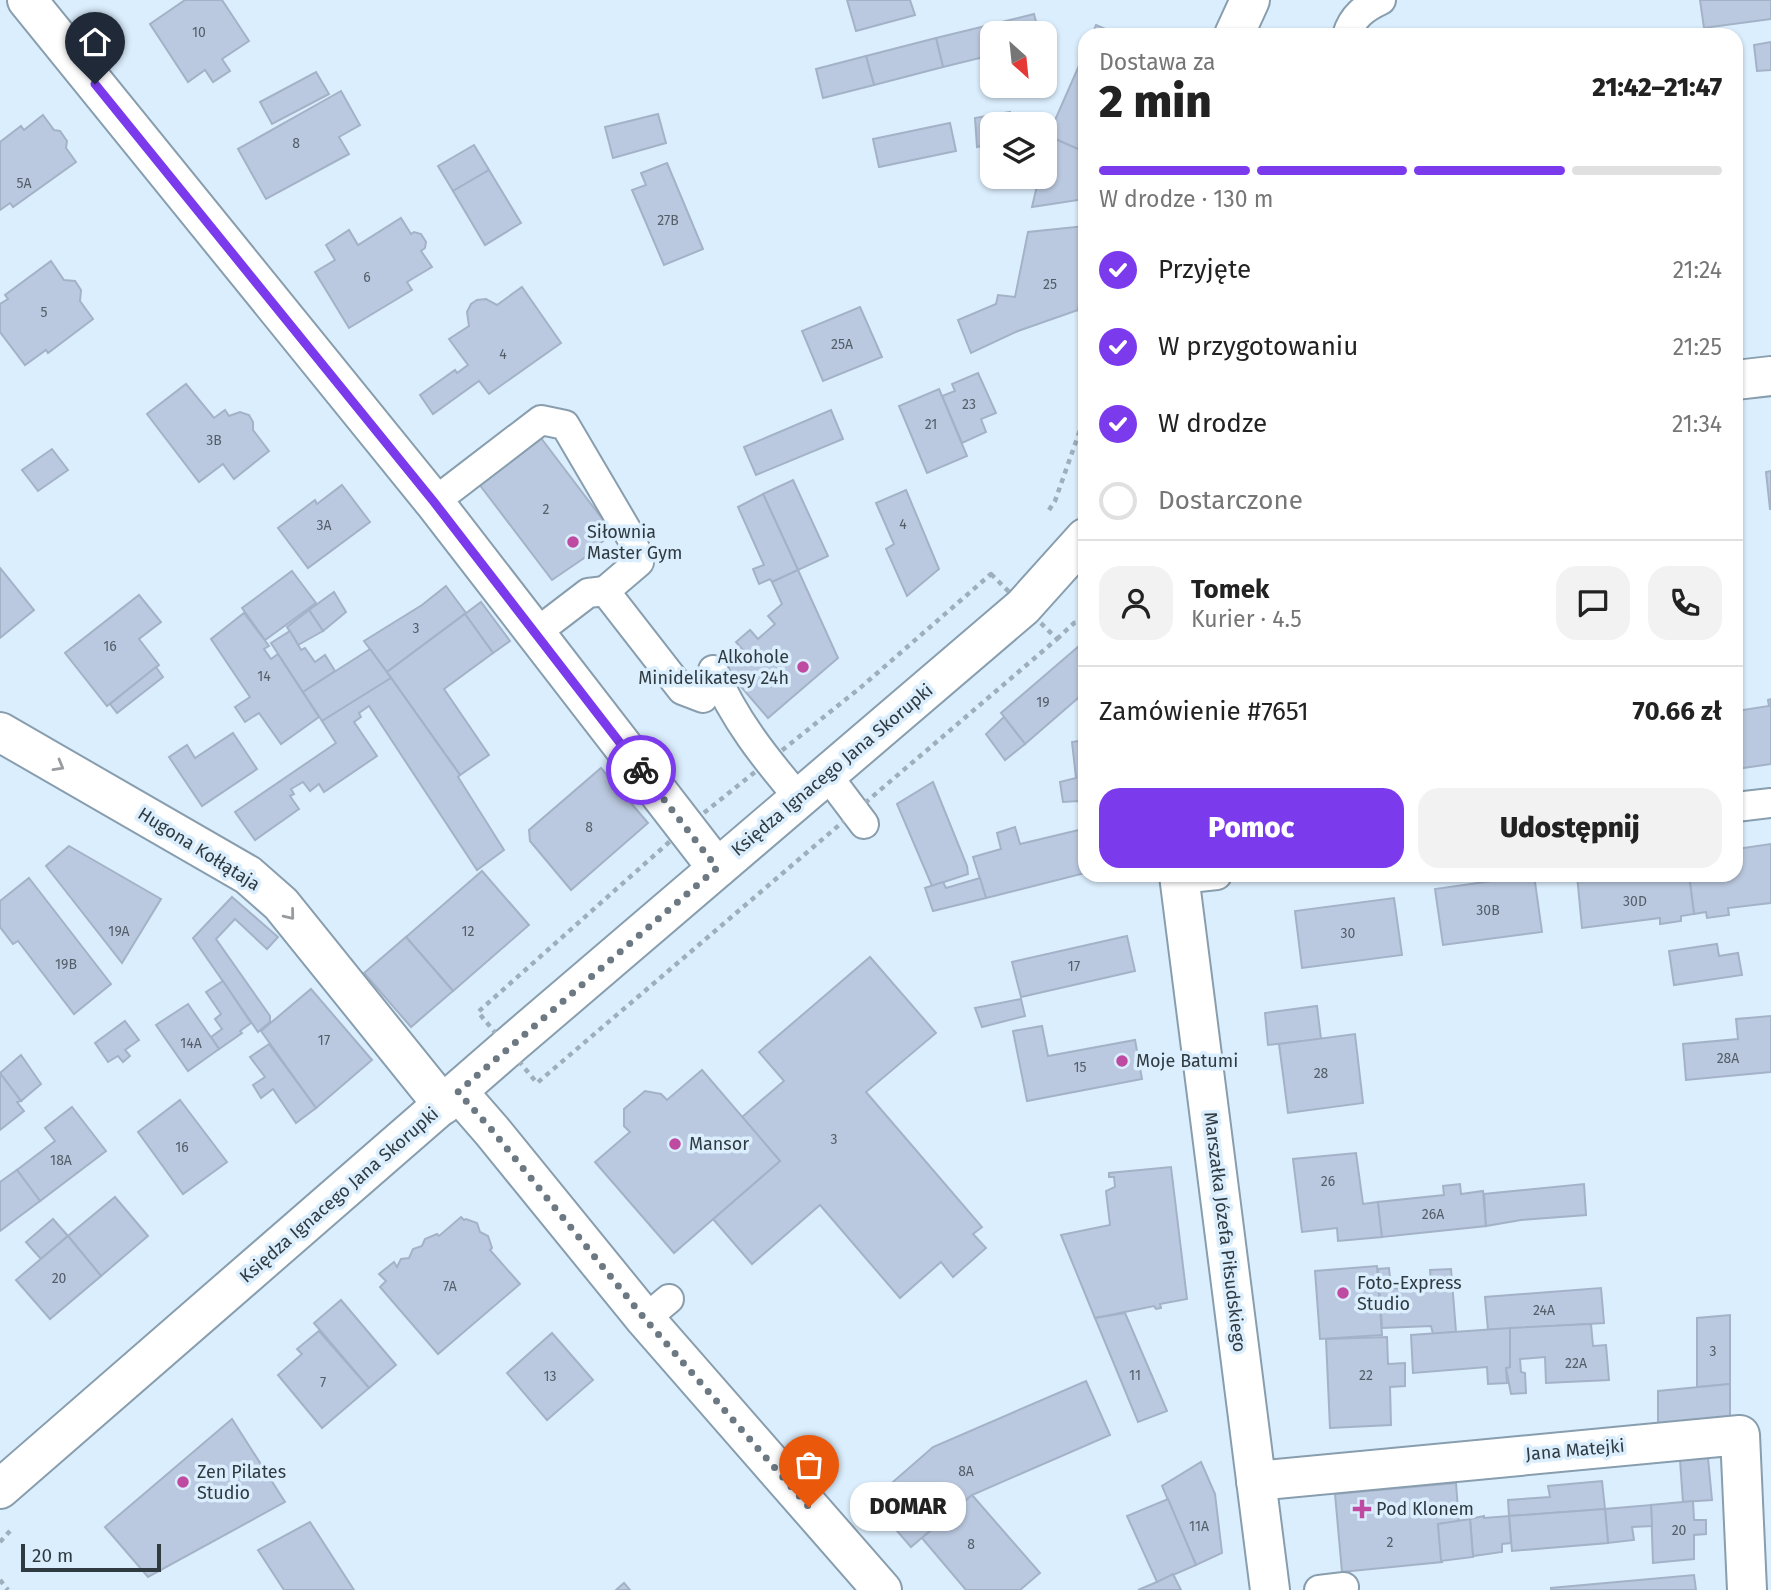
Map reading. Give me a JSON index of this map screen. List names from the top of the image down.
{
  "streets": {
    "street": [
      "Księdza Ignacego Jana Skorupki",
      "Hugona Kołłątaja",
      "Marszałka Józefa Piłsudskiego",
      "Jana Matejki"
    ]
  },
  "crossings": [
    ["Księdza Ignacego Jana Skorupki", "Hugona Kołłątaja"],
    ["Marszałka Józefa Piłsudskiego", "Jana Matejki"]
  ],
  "one_way": ["Hugona Kołłątaja"],
  "places": {
    "other": [
      "Siłownia Master Gym",
      "Alkohole Minidelikatesy 24h",
      "Moje Batumi",
      "Mansor",
      "Foto-Express Studio",
      "Zen Pilates Studio",
      "DOMAR"
    ],
    "health": ["Pod Klonem"]
  },
  "house_numbers": [
    "10",
    "8",
    "5A",
    "27B",
    "6",
    "25",
    "5",
    "25A",
    "4",
    "23",
    "21",
    "3B",
    "2",
    "4",
    "3A",
    "3",
    "16",
    "14",
    "19",
    "8",
    "30D",
    "30B",
    "19A",
    "12",
    "30",
    "19B",
    "17",
    "17",
    "14A",
    "28A",
    "15",
    "28",
    "3",
    "16",
    "18A",
    "26",
    "26A",
    "20",
    "7A",
    "24A",
    "3",
    "22A",
    "11",
    "22",
    "13",
    "7",
    "8A",
    "11A",
    "20",
    "2",
    "8"
  ],
  "scale_bar": "20 m",
  "north": "bottom right",
  "page": {
    "heading": ["2 min", "Dostawa za", "21:42–21:47"],
    "panel": [
      "Tomek",
      "Kurier · 4.5",
      "Zamówienie #7651",
      "70.66 zł"
    ],
    "bar": "W drodze · 130 m",
    "list": [
      ["Przyjęte", "21:24"],
      ["W przygotowaniu", "21:25"],
      ["W drodze", "21:34"],
      "Dostarczone"
    ],
    "buttons": ["Pomoc", "Udostępnij"],
    "bubble": "DOMAR",
    "scale": "20 m"
  }
}
